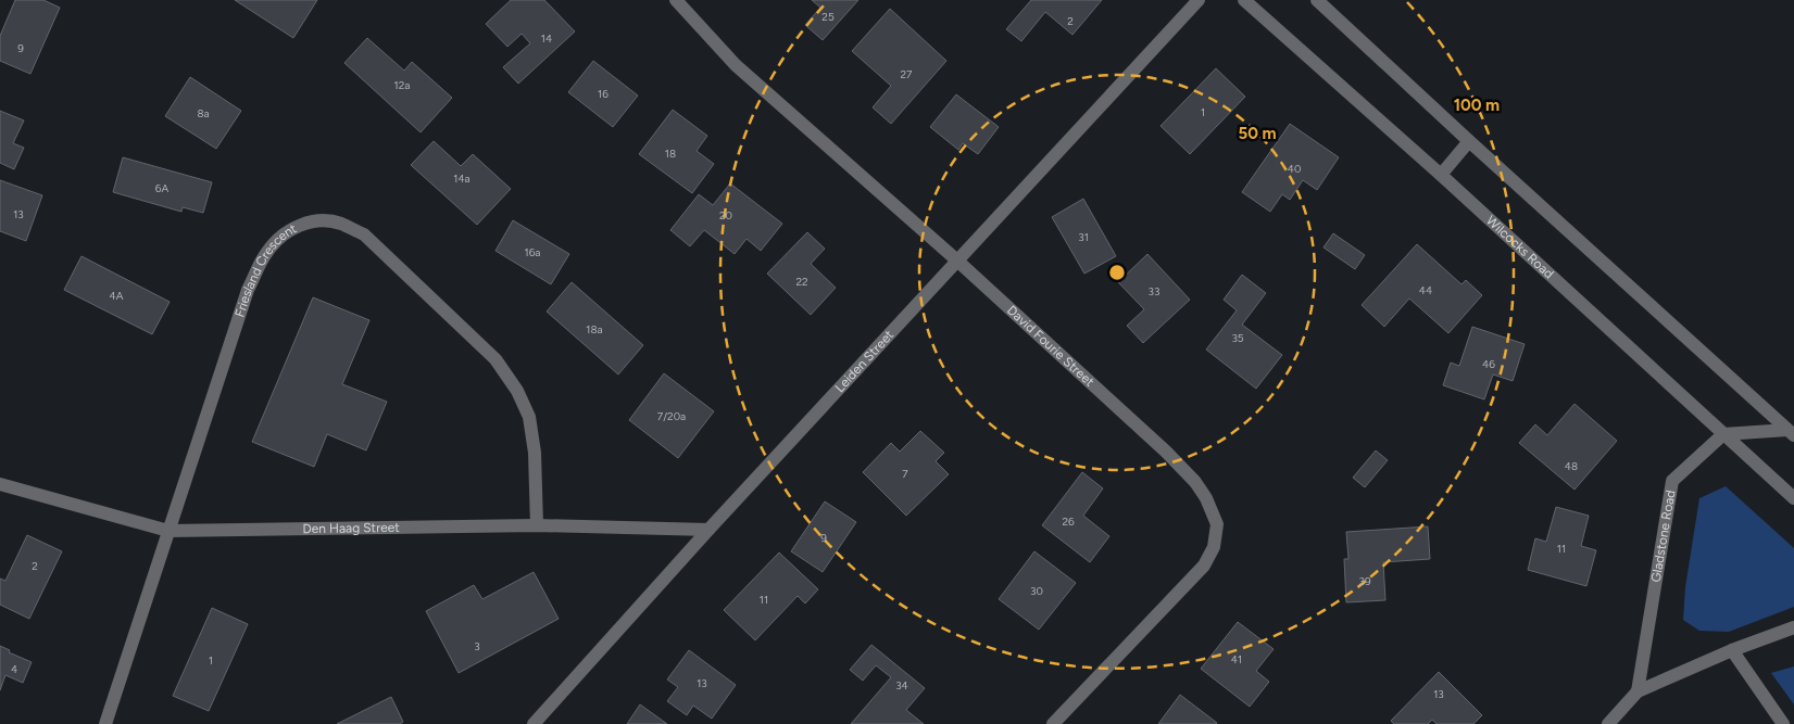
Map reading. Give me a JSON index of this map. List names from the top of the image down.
{
  "streets": {
    "street": [
      "Wilcocks Road",
      "Friesland Crescent",
      "David Fourie Street",
      "Leiden Street",
      "Den Haag Street",
      "Gladstone Road"
    ]
  },
  "crossings": [
    ["Wilcocks Road", "Gladstone Road"],
    ["Friesland Crescent", "Den Haag Street"],
    ["David Fourie Street", "Leiden Street"],
    ["Leiden Street", "Den Haag Street"]
  ],
  "house_numbers": [
    "25",
    "2",
    "14",
    "9",
    "27",
    "12a",
    "16",
    "1",
    "8a",
    "18",
    "40",
    "14a",
    "6A",
    "13",
    "20",
    "31",
    "16a",
    "22",
    "44",
    "33",
    "4A",
    "18a",
    "35",
    "46",
    "7/20a",
    "48",
    "7",
    "26",
    "9",
    "11",
    "2",
    "39",
    "30",
    "11",
    "3",
    "41",
    "1",
    "4",
    "13",
    "34",
    "13"
  ],
  "rings": ["100 m", "50 m"]
}
